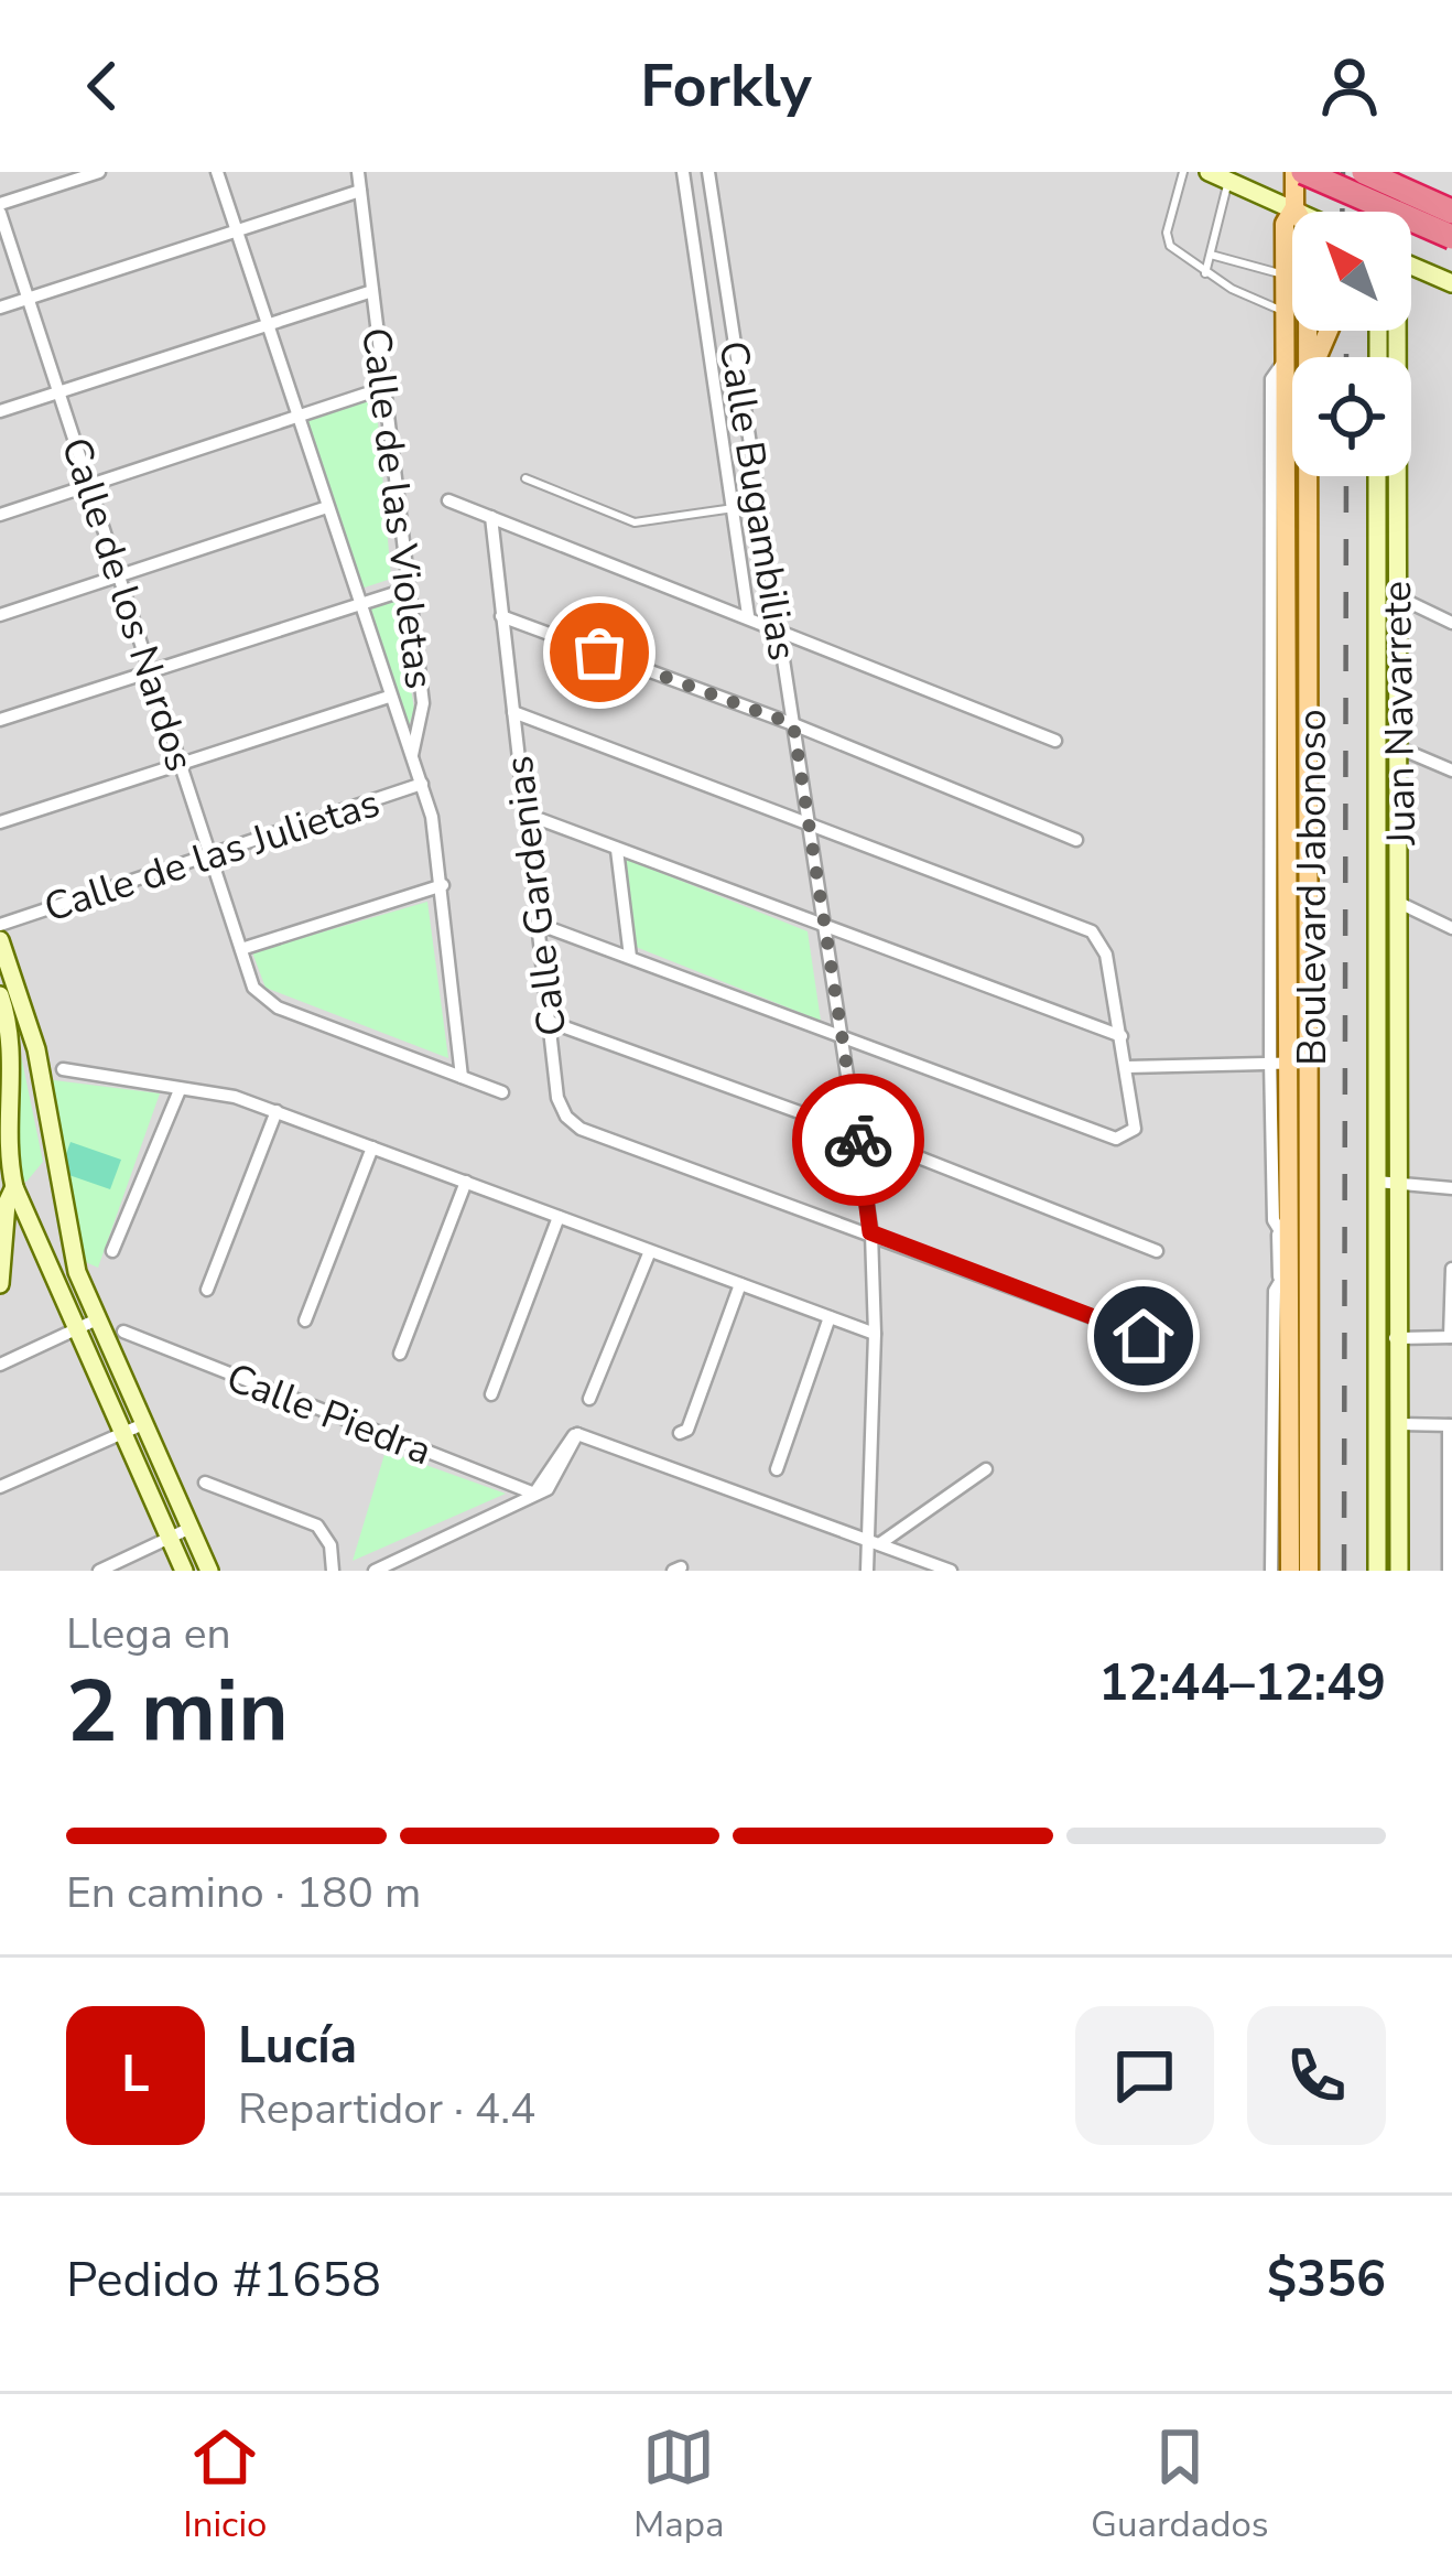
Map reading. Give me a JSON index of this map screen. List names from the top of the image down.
{
  "streets": {
    "main road": ["Juan Navarrete", "Boulevard Jabonoso"],
    "street": [
      "Calle Bugambilias",
      "Calle de las Violetas",
      "Calle de los Nardos",
      "Calle de las Julietas",
      "Calle Gardenias",
      "Calle Piedra"
    ]
  },
  "crossings": [
    ["Calle Bugambilias", "Calle Gardenias"],
    ["Calle de las Violetas", "Calle de los Nardos"],
    ["Calle de las Violetas", "Calle de las Julietas"],
    ["Calle de los Nardos", "Calle de las Julietas"]
  ],
  "north": "top left",
  "page": {
    "header": "Forkly",
    "heading": ["2 min", "Llega en", "12:44–12:49"],
    "panel": [
      "Lucía",
      "Repartidor · 4.4",
      "Pedido #1658",
      "$356"
    ],
    "bar": "En camino · 180 m",
    "round": "L",
    "tabs": ["Inicio", "Mapa", "Guardados"]
  }
}
